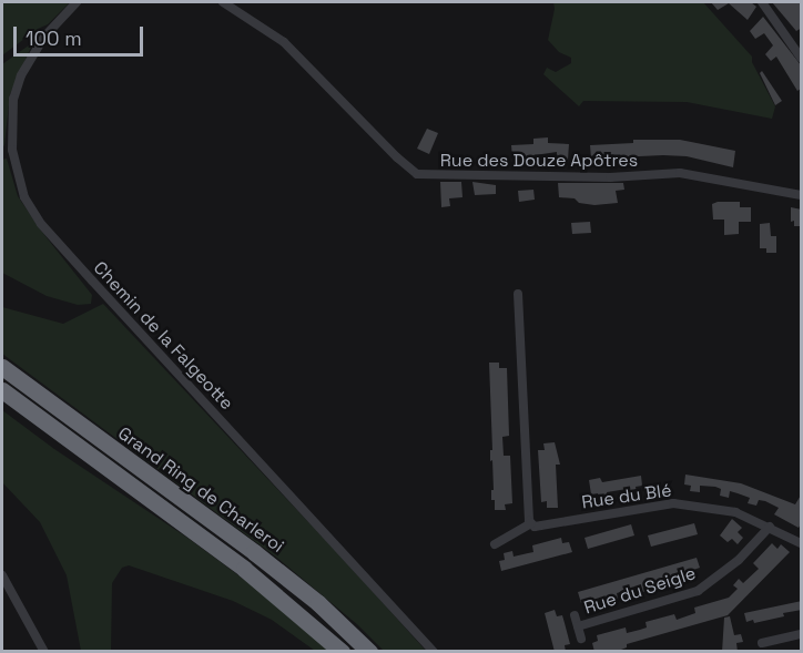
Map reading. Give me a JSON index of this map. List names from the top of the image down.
{
  "streets": {
    "highway": ["Grand Ring de Charleroi"],
    "street": [
      "Rue des Douze Apôtres",
      "Chemin de la Falgeotte",
      "Rue du Blé",
      "Rue du Seigle"
    ]
  },
  "crossings": [
    ["Rue du Blé", "Rue du Seigle"]
  ],
  "scale_bar": "100 m"
}
